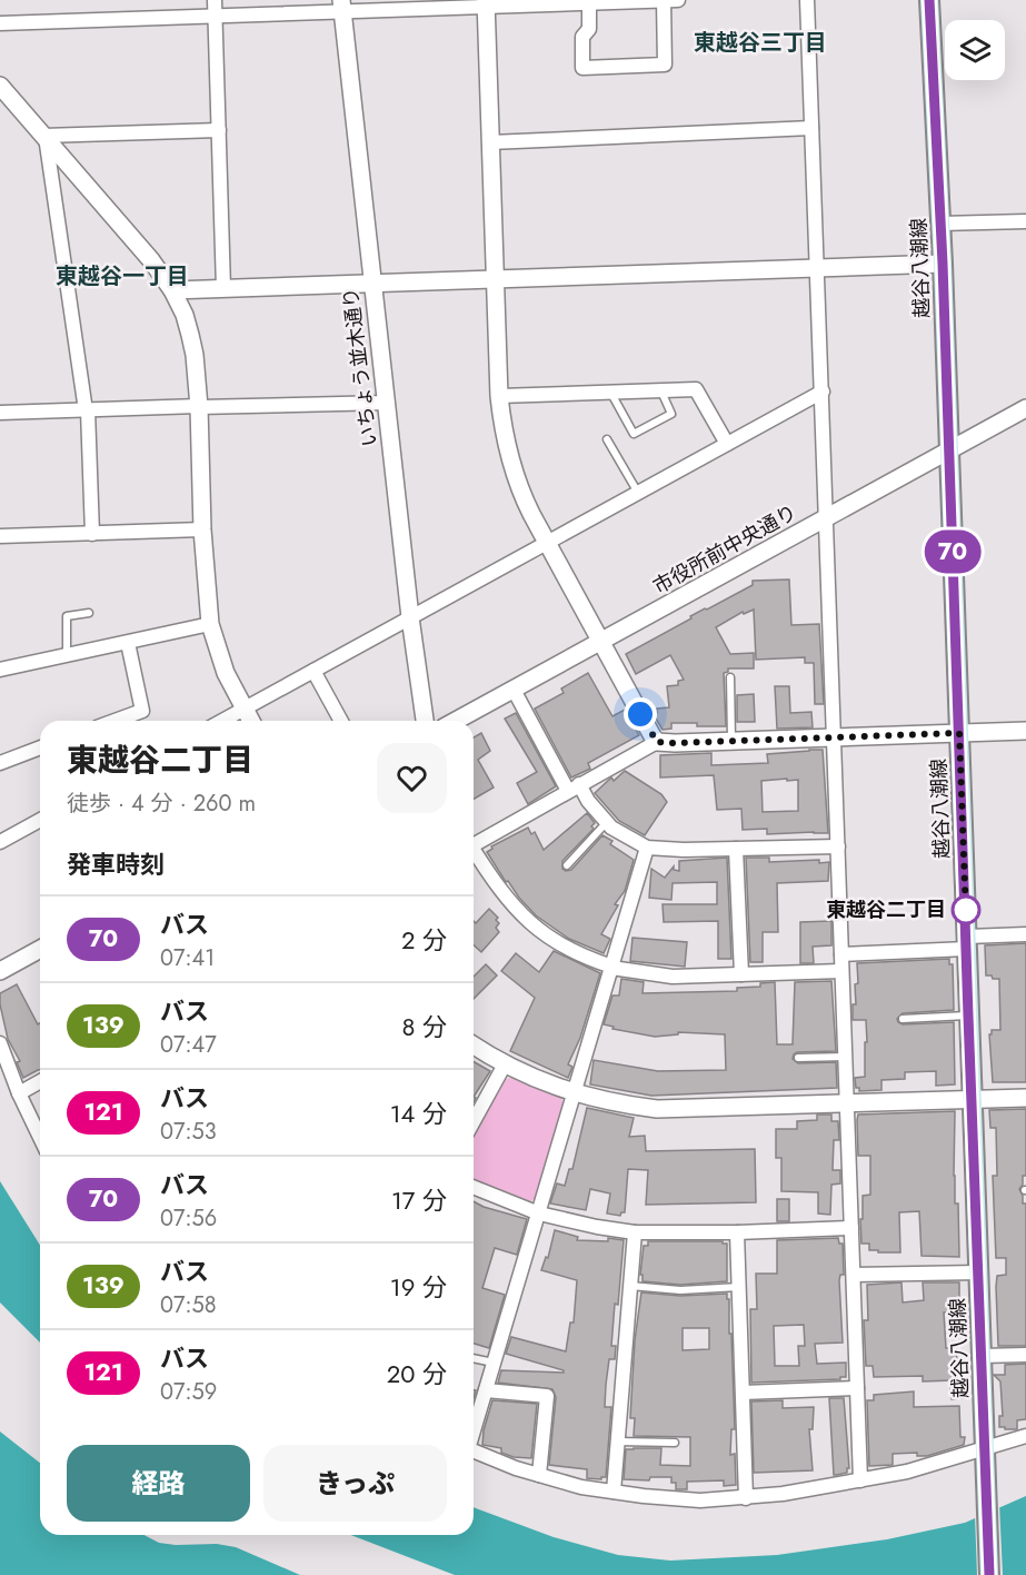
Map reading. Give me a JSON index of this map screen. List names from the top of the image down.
{
  "streets": {
    "main road": ["越谷八潮線"],
    "street": ["いちょう並木通り", "市役所前中央通り"]
  },
  "crossings": [
    ["越谷八潮線", "市役所前中央通り"]
  ],
  "districts": ["東越谷三丁目", "東越谷一丁目"],
  "places": ["東越谷二丁目"],
  "lines": ["bus line 70"],
  "page": {
    "on_map": "70",
    "heading": [
      ["東越谷二丁目", "徒歩 · 4 分 · 260 m"],
      "発車時刻"
    ],
    "list": [
      {
        "mark": "70",
        "name": "バス",
        "note": "07:41",
        "value": "2 分"
      },
      {
        "mark": "139",
        "name": "バス",
        "note": "07:47",
        "value": "8 分"
      },
      {
        "mark": "121",
        "name": "バス",
        "note": "07:53",
        "value": "14 分"
      },
      {
        "mark": "70",
        "name": "バス",
        "note": "07:56",
        "value": "17 分"
      },
      {
        "mark": "139",
        "name": "バス",
        "note": "07:58",
        "value": "19 分"
      },
      {
        "mark": "121",
        "name": "バス",
        "note": "07:59",
        "value": "20 分"
      }
    ],
    "buttons": ["経路", "きっぷ"]
  }
}
